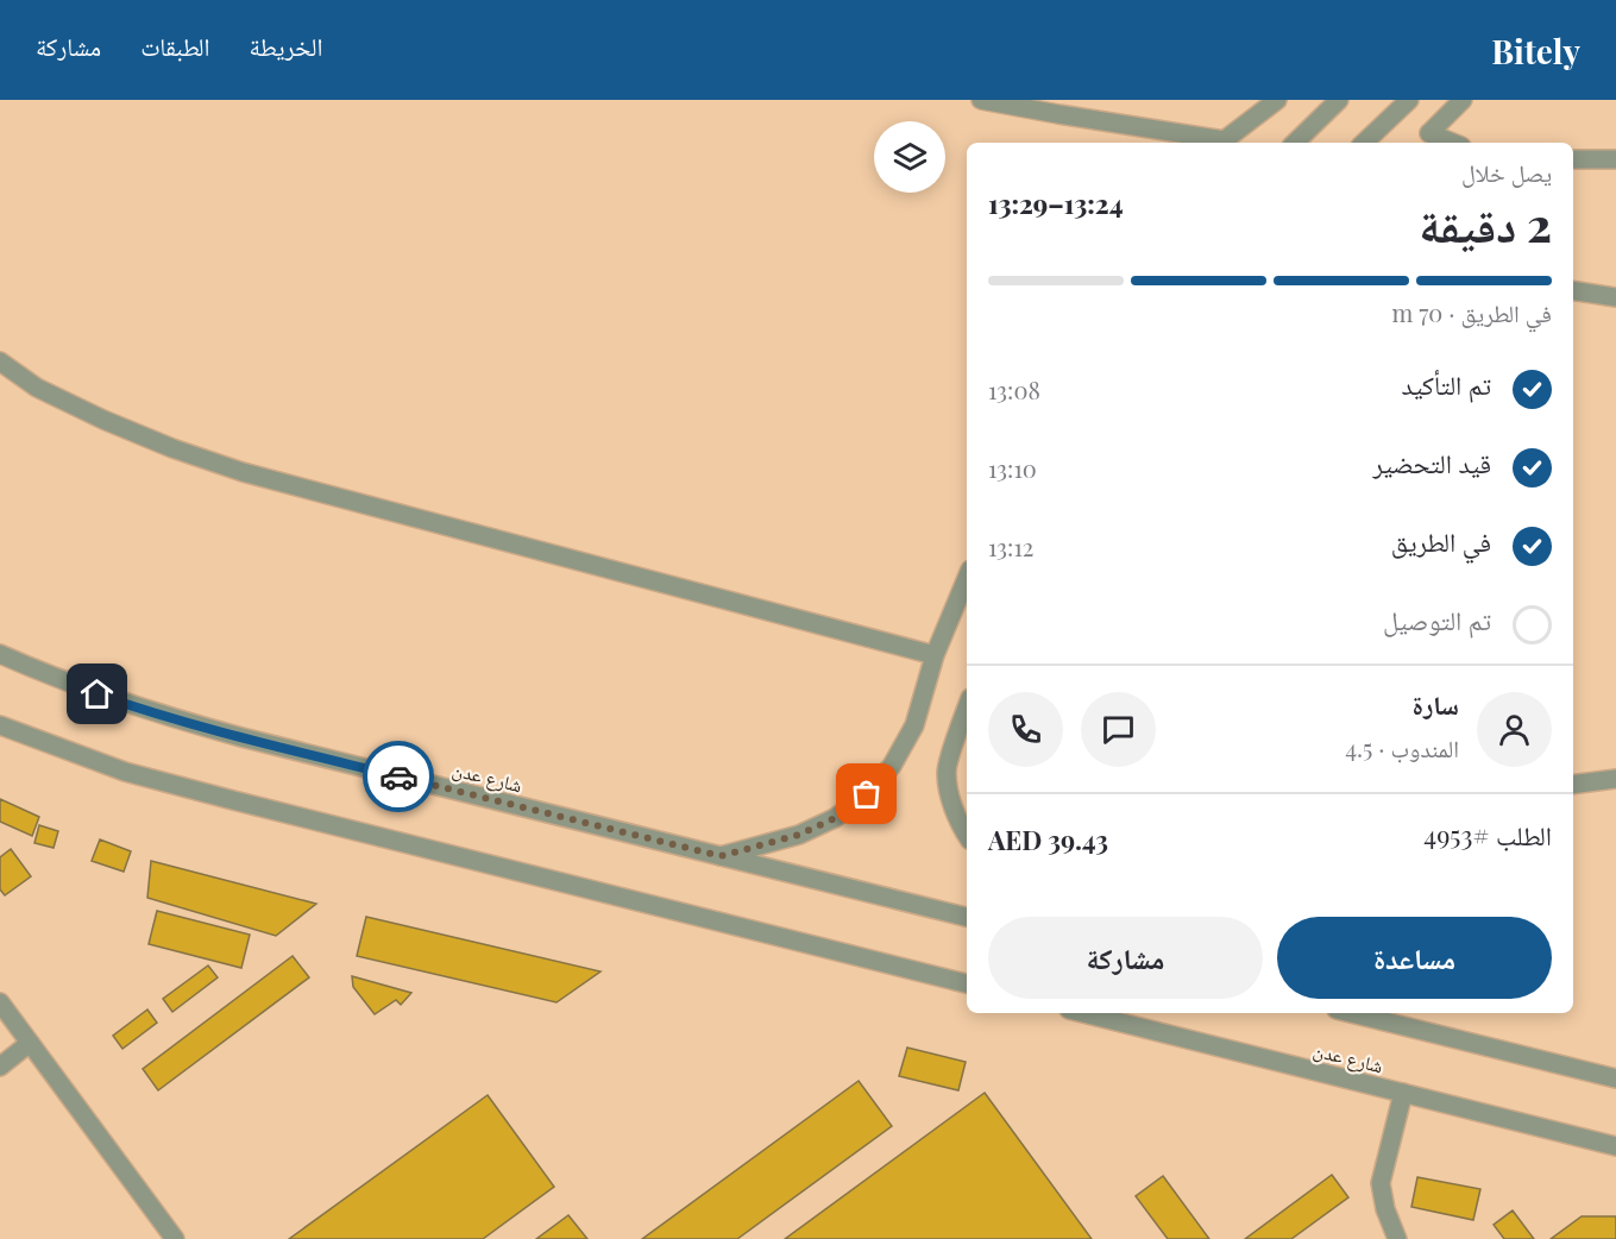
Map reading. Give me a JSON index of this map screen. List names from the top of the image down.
{
  "streets": {
    "street": ["شارع عدن"]
  },
  "page": {
    "header": "Bitely",
    "nav": ["الخريطة", "الطبقات", "مشاركة"],
    "heading": ["2 دقيقة", "يصل خلال", "13:24–13:29"],
    "panel": [
      "سارة",
      "المندوب · 4.5",
      "الطلب #4953",
      "AED 39.43"
    ],
    "bar": "في الطريق · 70 m",
    "list": [
      ["تم التأكيد", "13:08"],
      ["قيد التحضير", "13:10"],
      ["في الطريق", "13:12"],
      "تم التوصيل"
    ],
    "buttons": ["مساعدة", "مشاركة"]
  }
}
